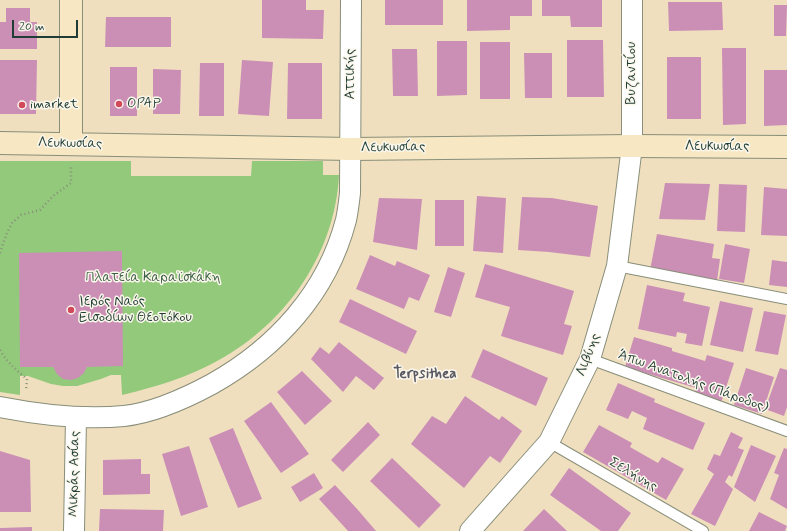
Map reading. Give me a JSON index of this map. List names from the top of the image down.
{
  "streets": {
    "street": [
      "Βυζαντίου",
      "Αττικής",
      "Λευκωσίας",
      "Λιβύης",
      "Μικράς Ασίας"
    ],
    "lane": ["Άπω Ανατολής (Πάροδος)", "Σελήνης"]
  },
  "crossings": [
    ["Βυζαντίου", "Λευκωσίας"],
    ["Βυζαντίου", "Λιβύης"],
    ["Αττικής", "Λευκωσίας"],
    ["Αττικής", "Μικράς Ασίας"],
    ["Λευκωσίας", "Λιβύης"],
    ["Λιβύης", "Άπω Ανατολής (Πάροδος)"],
    ["Λιβύης", "Σελήνης"]
  ],
  "districts": ["Terpsithea"],
  "parks": ["Πλατεία Καραϊσκάκη"],
  "places": ["OPAP", "imarket", "Ιερός Ναός Εισοδίων Θεοτόκου"],
  "scale_bar": "20 m"
}
